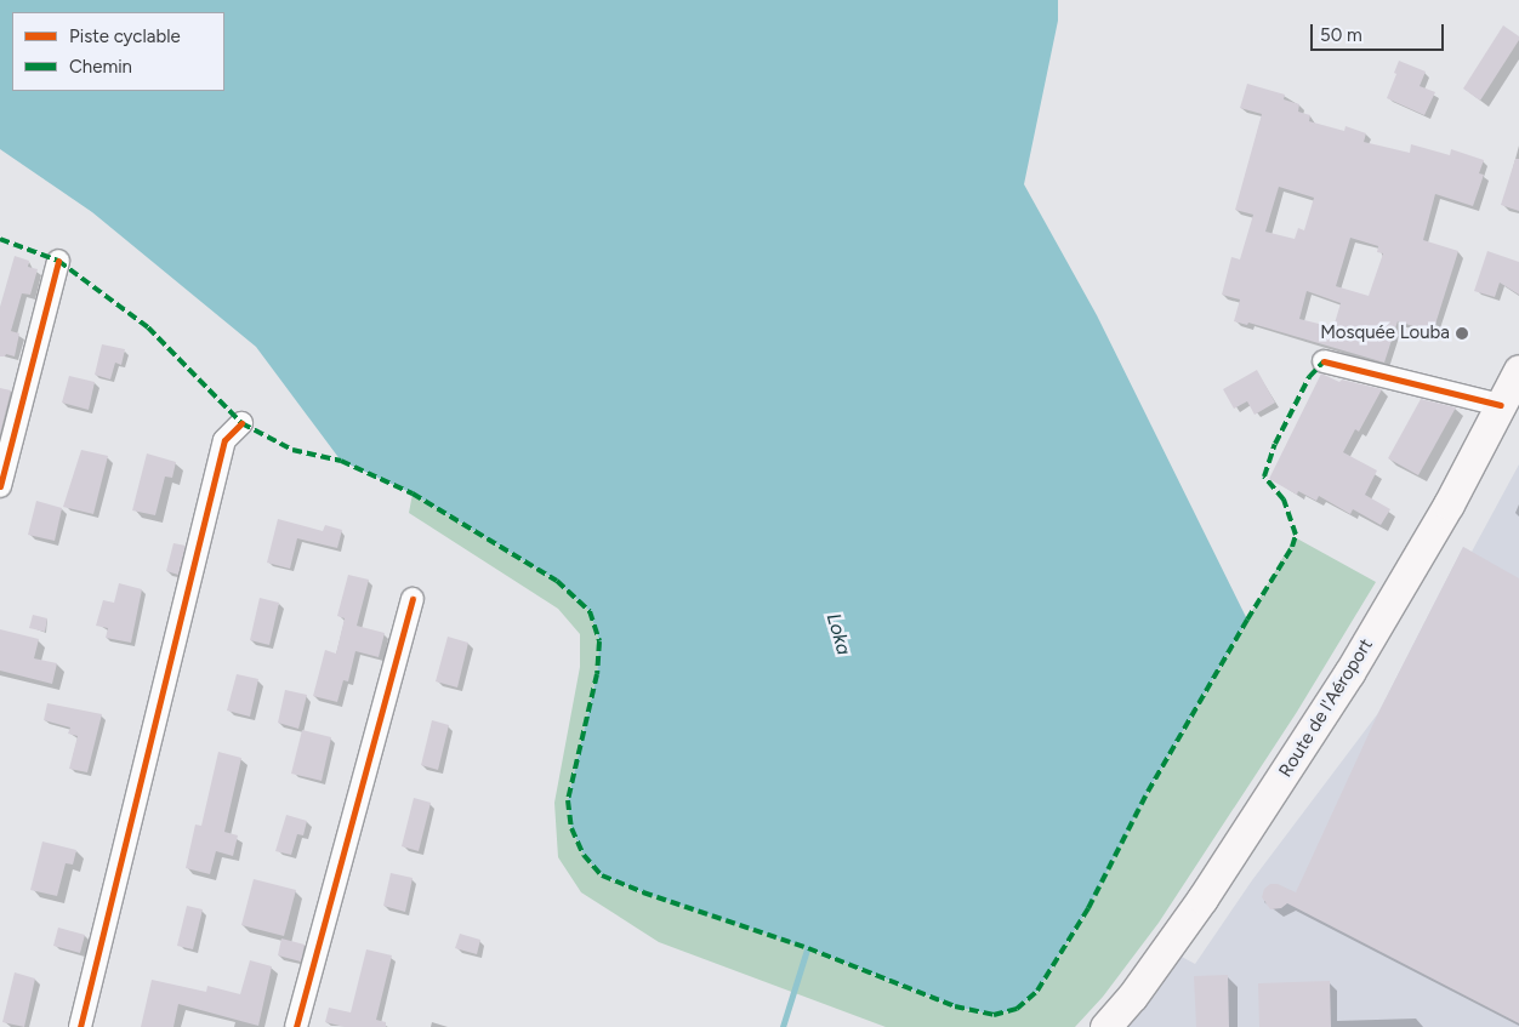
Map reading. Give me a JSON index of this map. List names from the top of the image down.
{
  "streets": {
    "main road": ["Route de l'Aéroport"]
  },
  "water": ["Loka"],
  "places": ["Mosquée Louba"],
  "legend": ["Piste cyclable", "Chemin"],
  "scale_bar": "50 m"
}
